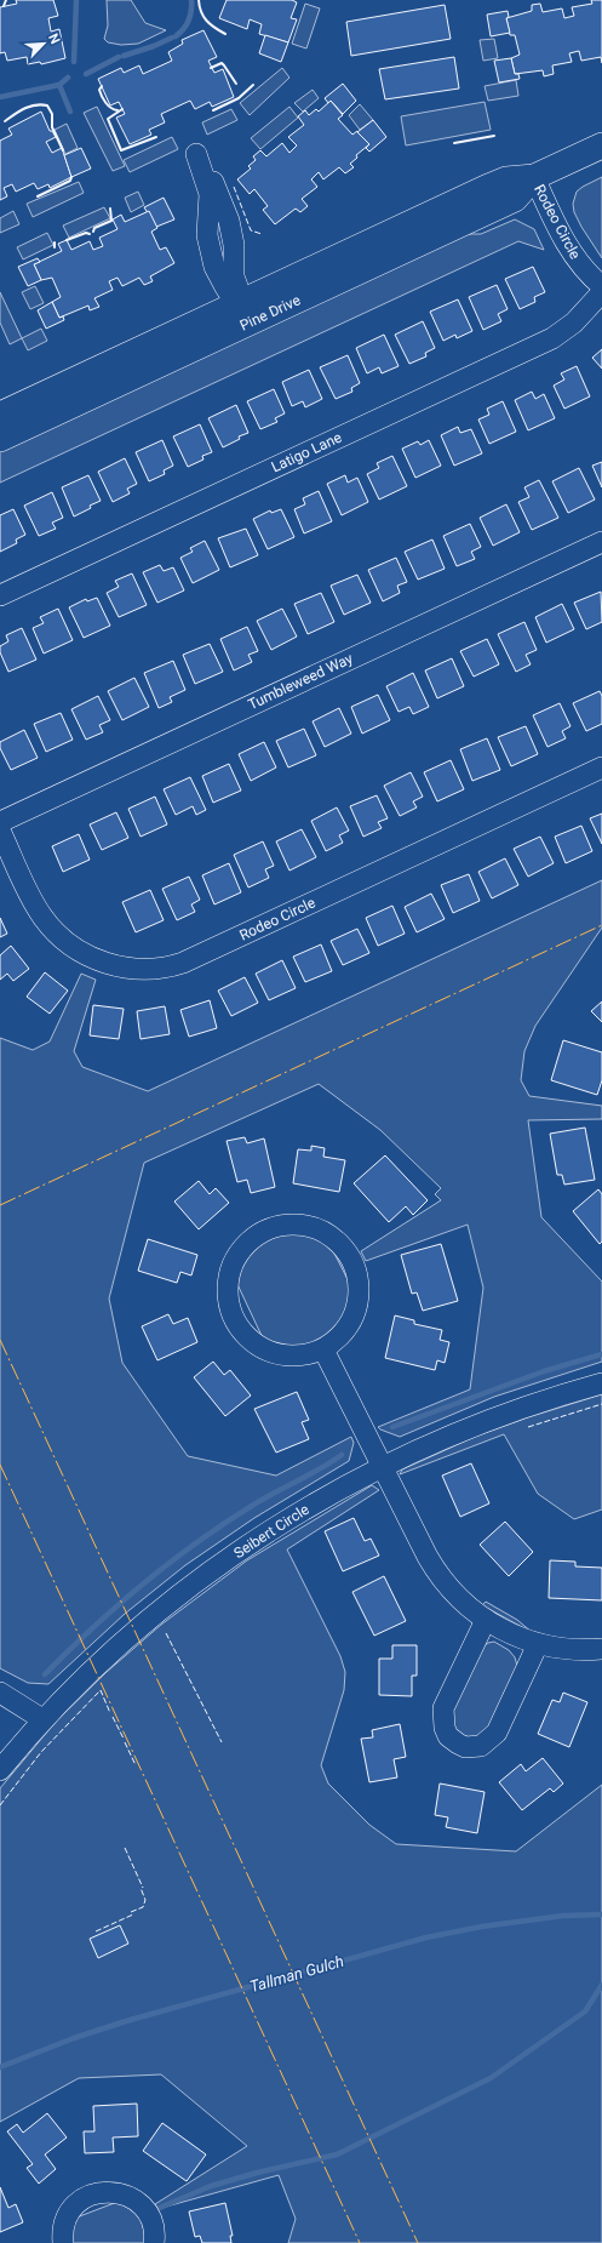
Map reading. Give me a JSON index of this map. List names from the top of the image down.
{
  "streets": {
    "main road": ["Pine Drive"],
    "street": [
      "Rodeo Circle",
      "Latigo Lane",
      "Tumbleweed Way",
      "Seibert Circle"
    ]
  },
  "crossings": [
    ["Rodeo Circle", "Pine Drive"]
  ],
  "water": ["Tallman Gulch"],
  "north": "top right"
}
